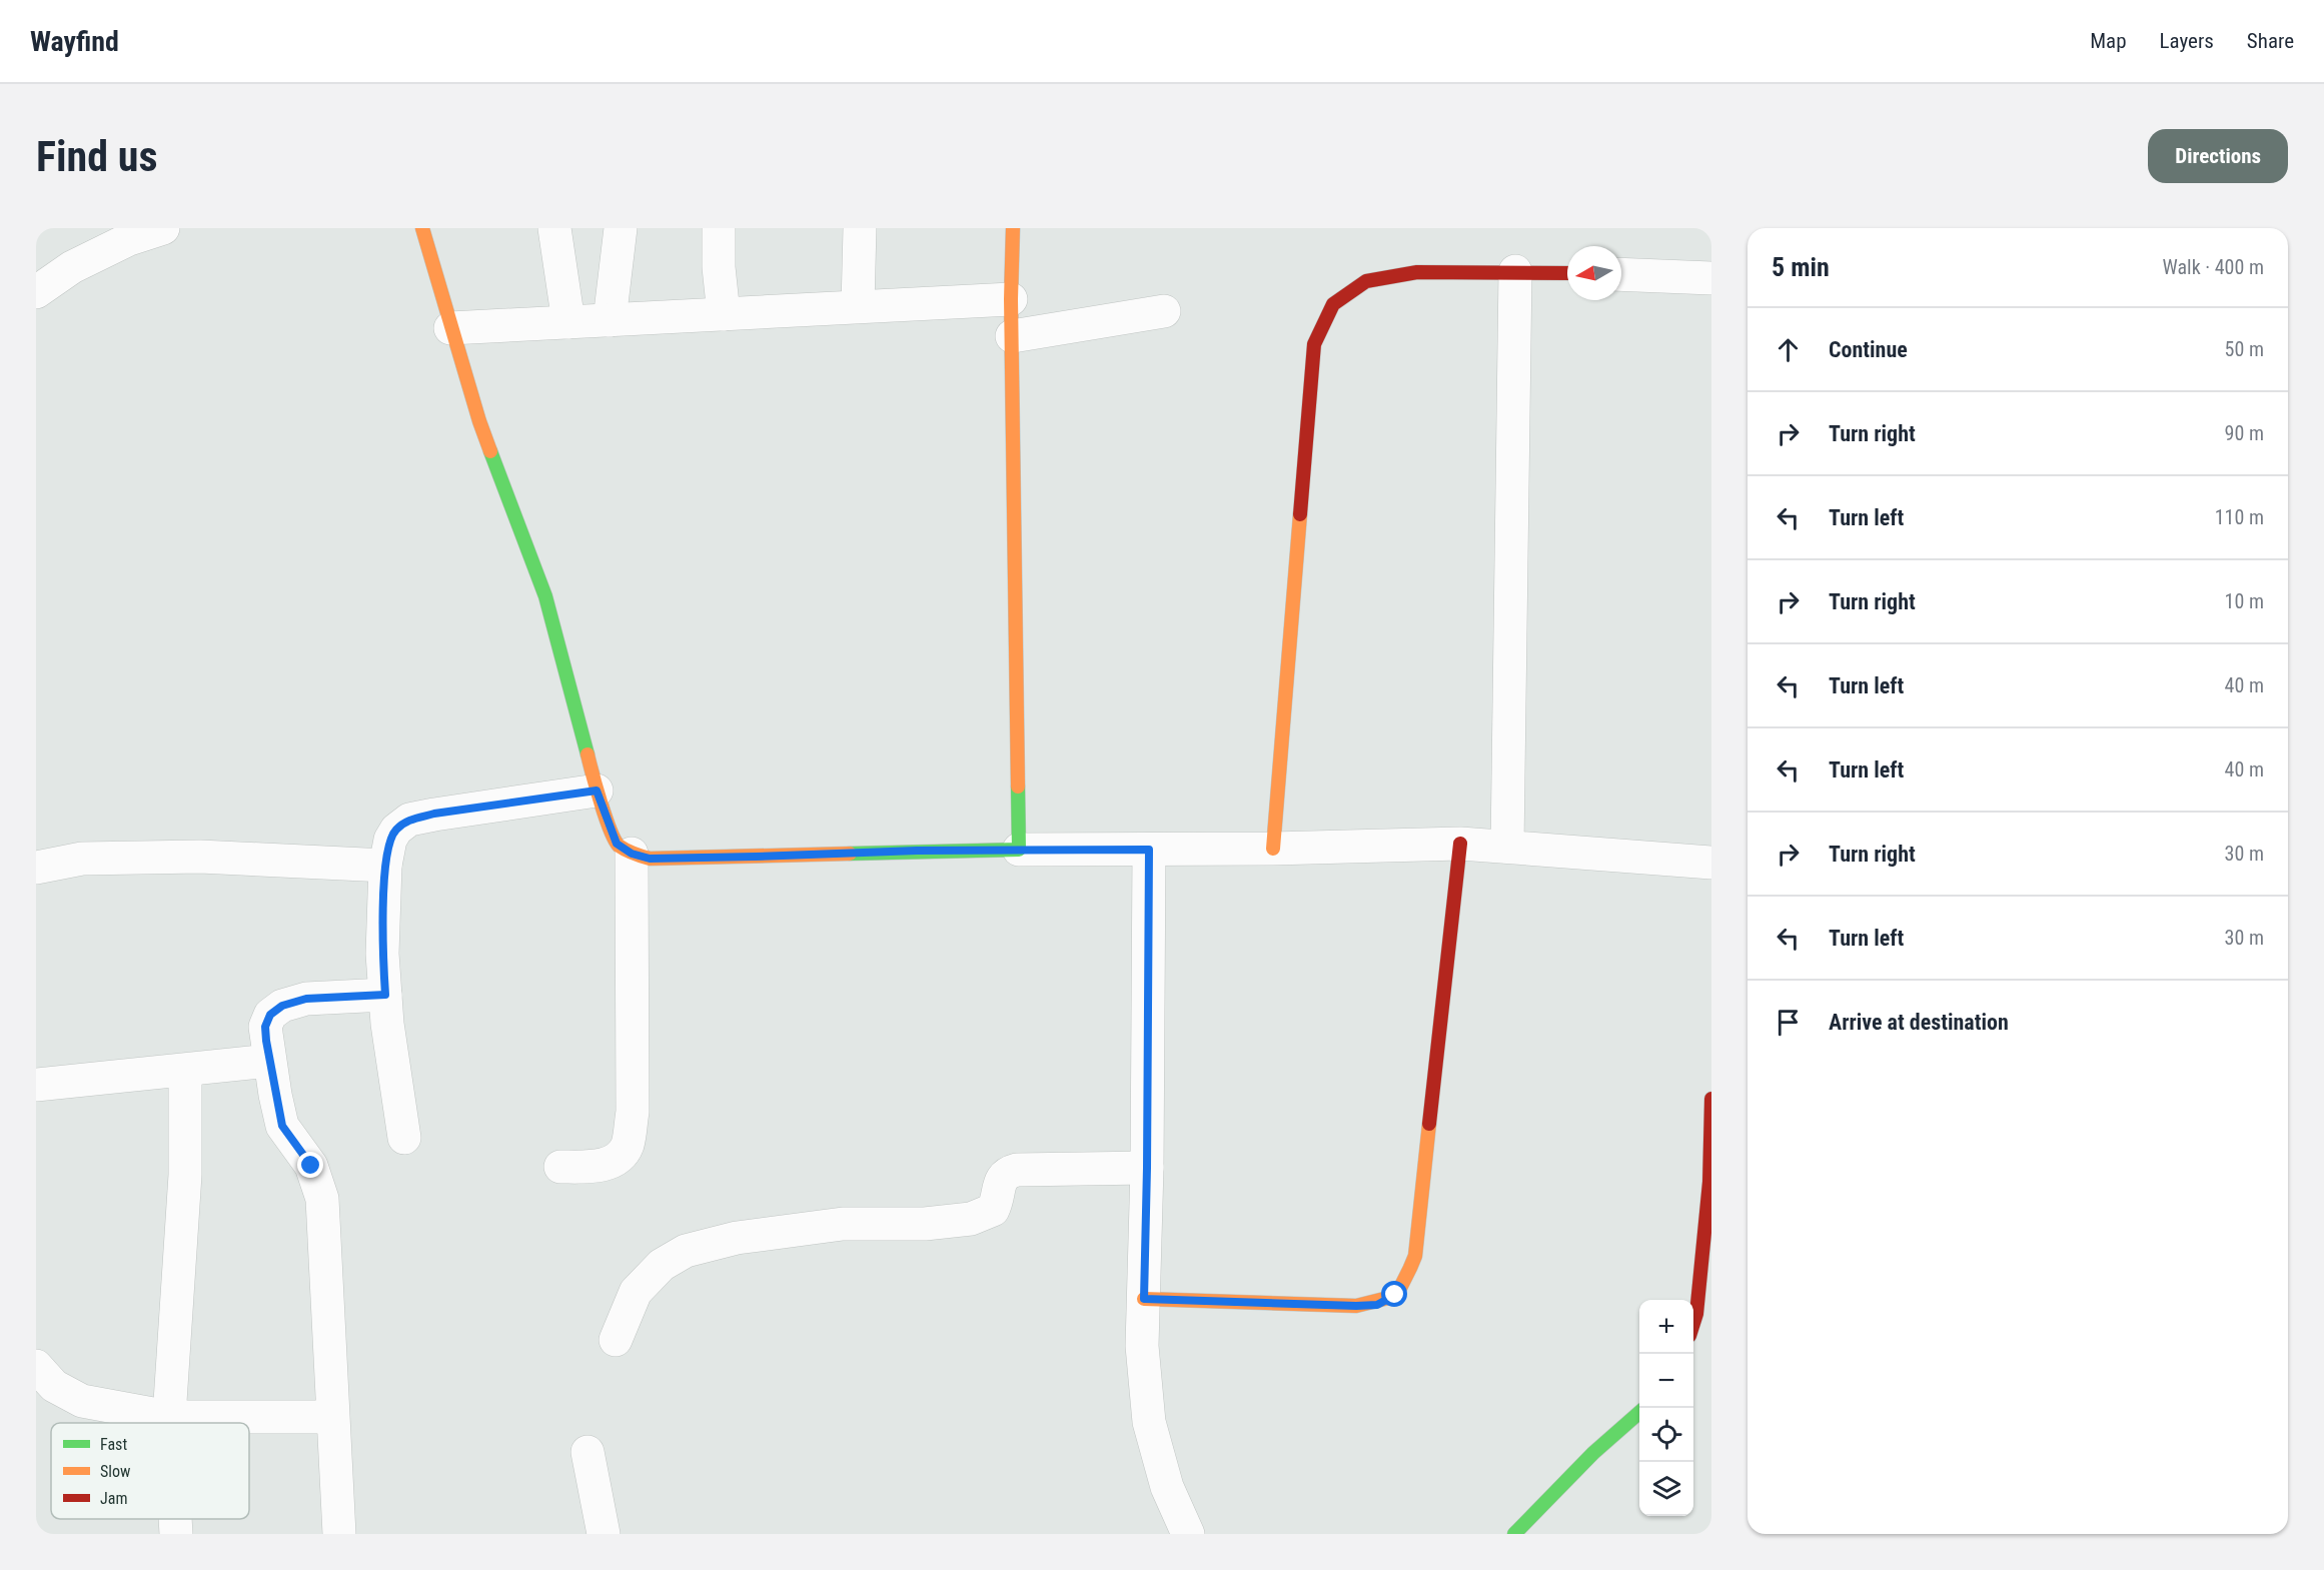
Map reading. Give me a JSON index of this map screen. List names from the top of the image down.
{
  "legend": ["Fast", "Slow", "Jam"],
  "north": "left",
  "page": {
    "header": "Wayfind",
    "nav": ["Map", "Layers", "Share"],
    "buttons": "Directions",
    "title": "Find us",
    "heading": ["5 min", "Walk · 400 m"],
    "list": [
      ["Continue", "50 m"],
      ["Turn right", "90 m"],
      ["Turn left", "110 m"],
      ["Turn right", "10 m"],
      ["Turn left", "40 m"],
      ["Turn left", "40 m"],
      ["Turn right", "30 m"],
      ["Turn left", "30 m"],
      "Arrive at destination"
    ],
    "map_buttons": ["+", "−"]
  }
}
